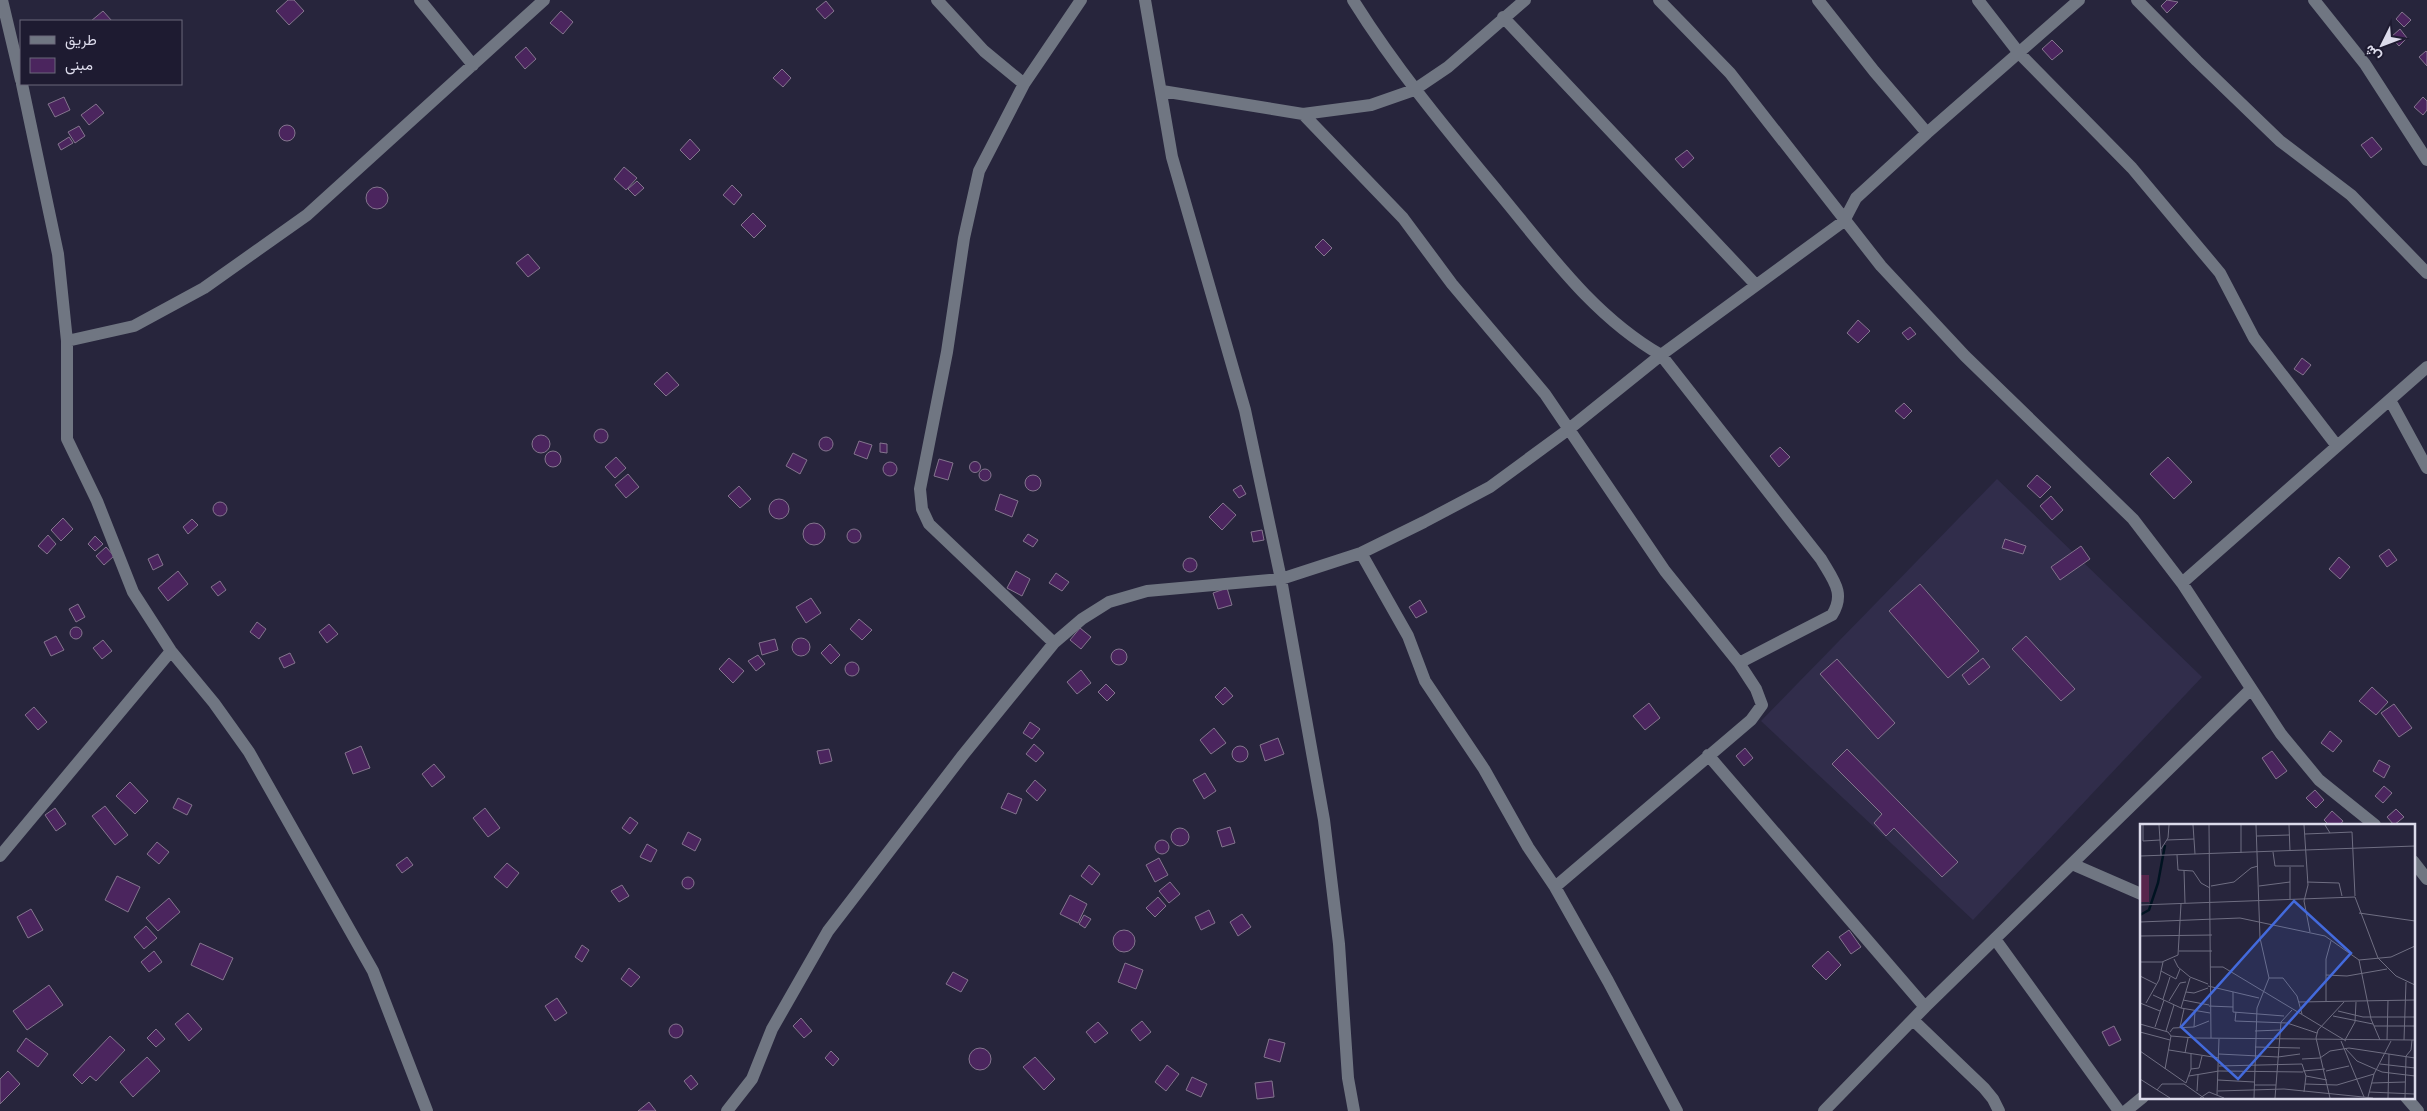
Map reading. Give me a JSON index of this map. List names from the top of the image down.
{
  "legend": ["طريق", "مبنى"],
  "north": "bottom left"
}
